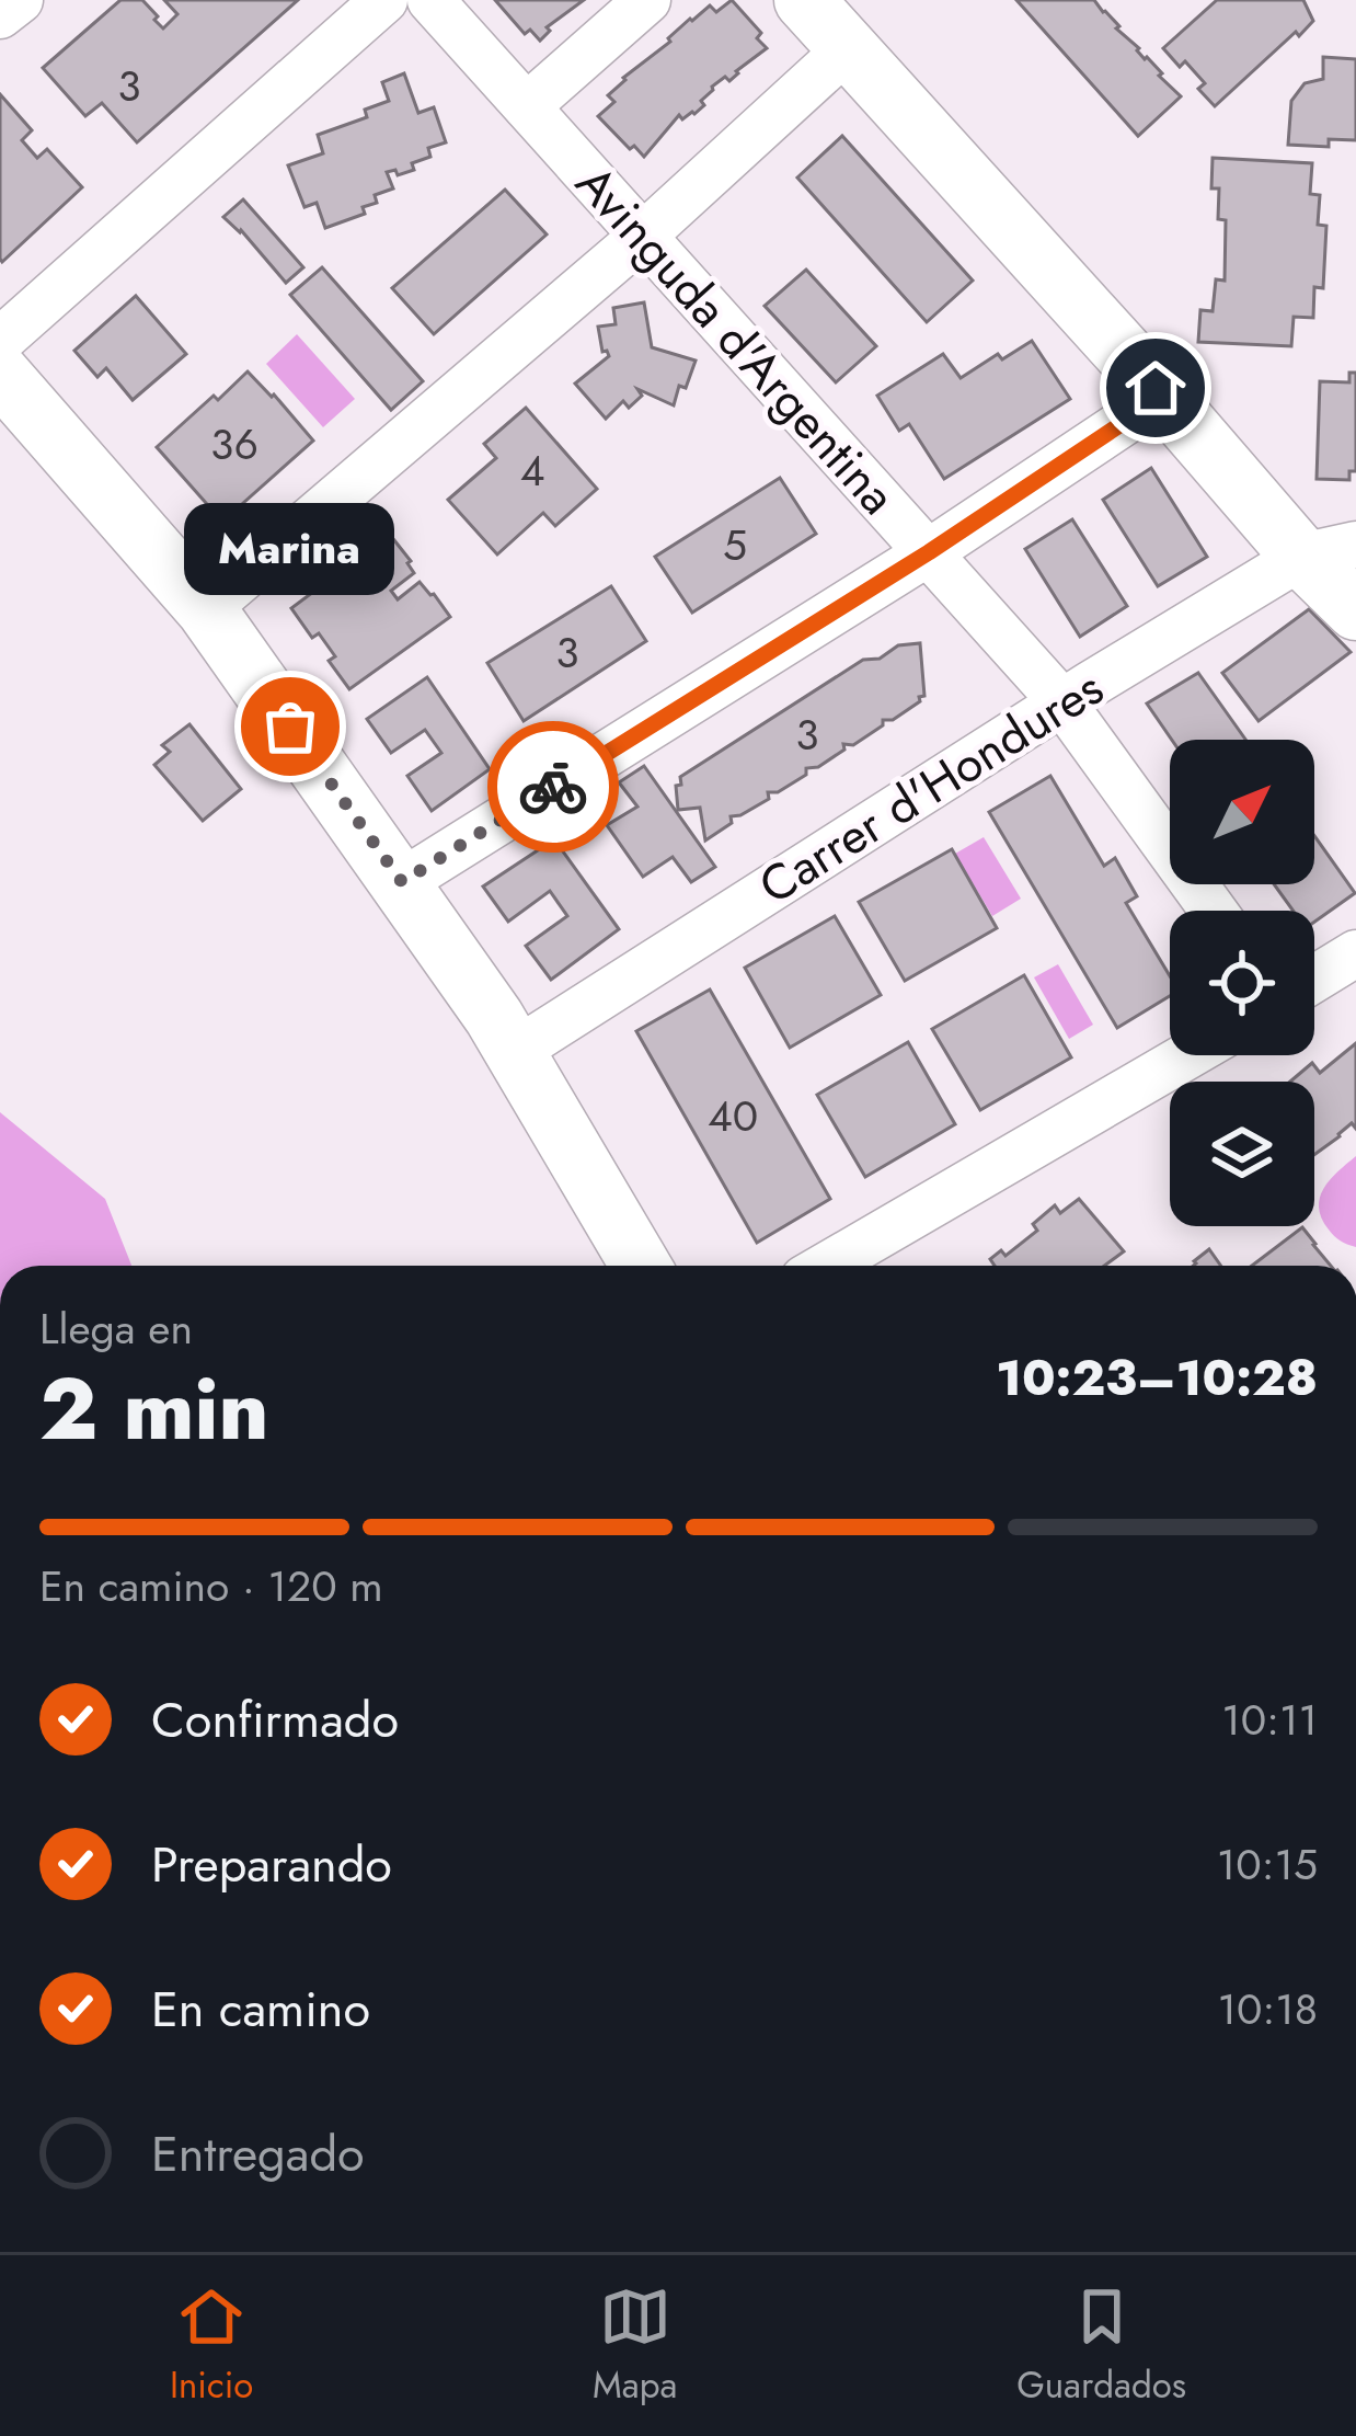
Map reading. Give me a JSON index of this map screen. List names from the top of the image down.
{
  "streets": {
    "street": ["Avinguda d'Argentina", "Carrer d'Hondures"]
  },
  "crossings": [
    ["Avinguda d'Argentina", "Carrer d'Hondures"]
  ],
  "places": ["Marina"],
  "house_numbers": [
    "3",
    "36",
    "4",
    "5",
    "3",
    "3",
    "40"
  ],
  "north": "top right",
  "page": {
    "bubble": "Marina",
    "heading": ["2 min", "Llega en", "10:23–10:28"],
    "bar": "En camino · 120 m",
    "list": [
      ["Confirmado", "10:11"],
      ["Preparando", "10:15"],
      ["En camino", "10:18"],
      "Entregado"
    ],
    "tabs": ["Inicio", "Mapa", "Guardados"]
  }
}
